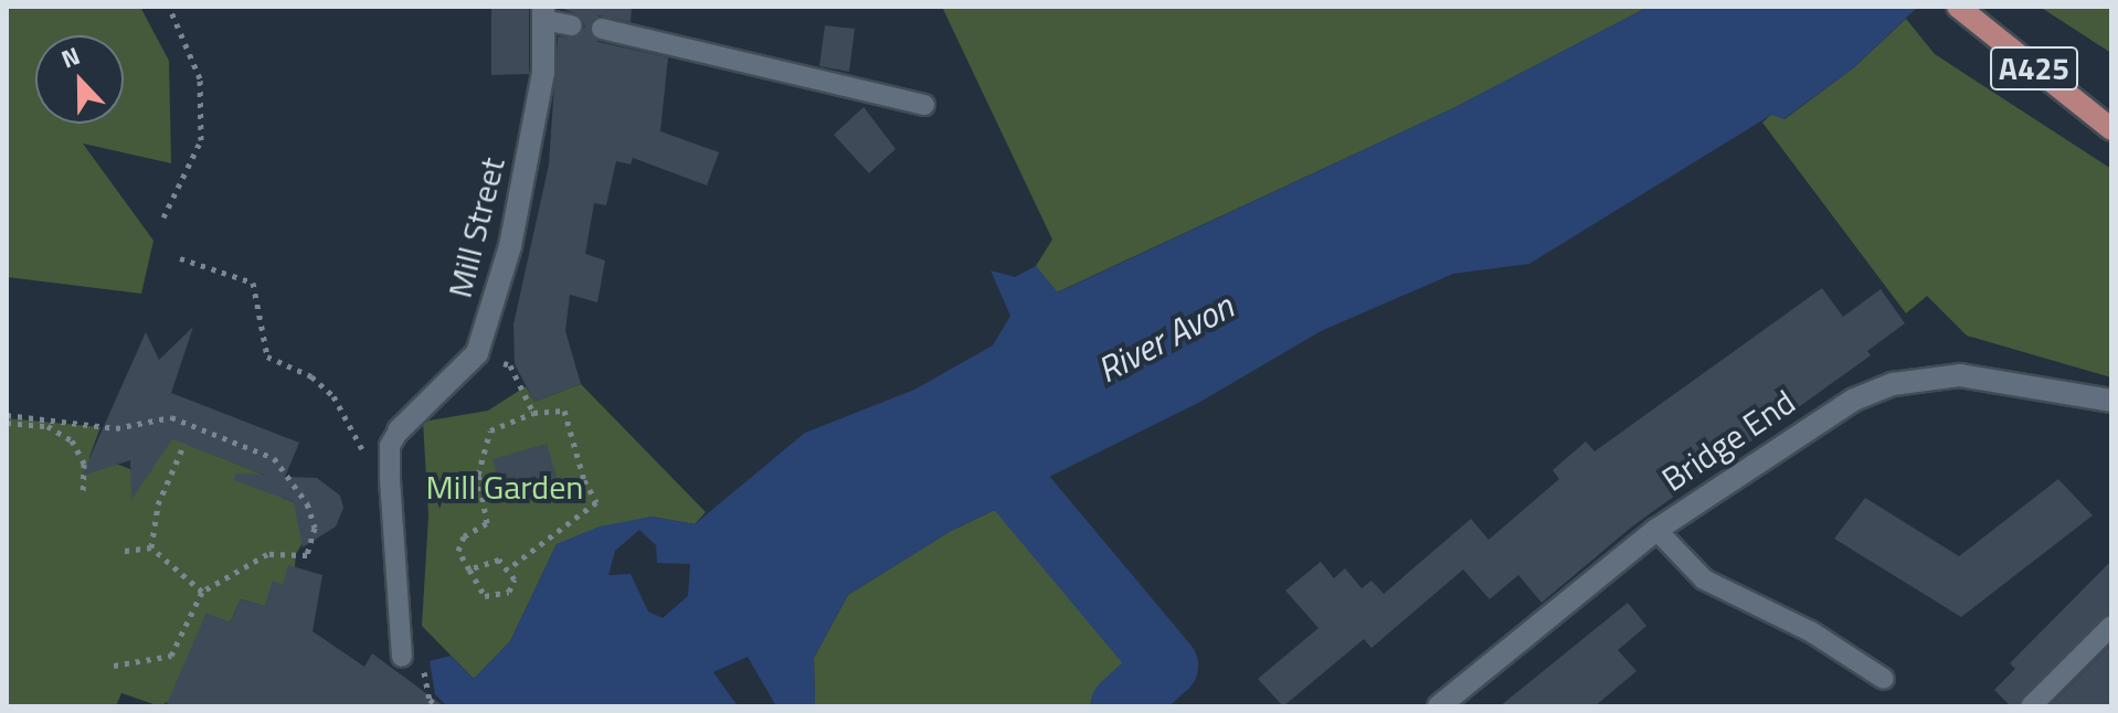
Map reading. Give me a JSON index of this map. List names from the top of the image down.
{
  "streets": {
    "main road": ["A425"],
    "street": ["Mill Street", "Bridge End"]
  },
  "water": ["River Avon"],
  "parks": ["Mill Garden"],
  "north": "top"
}
